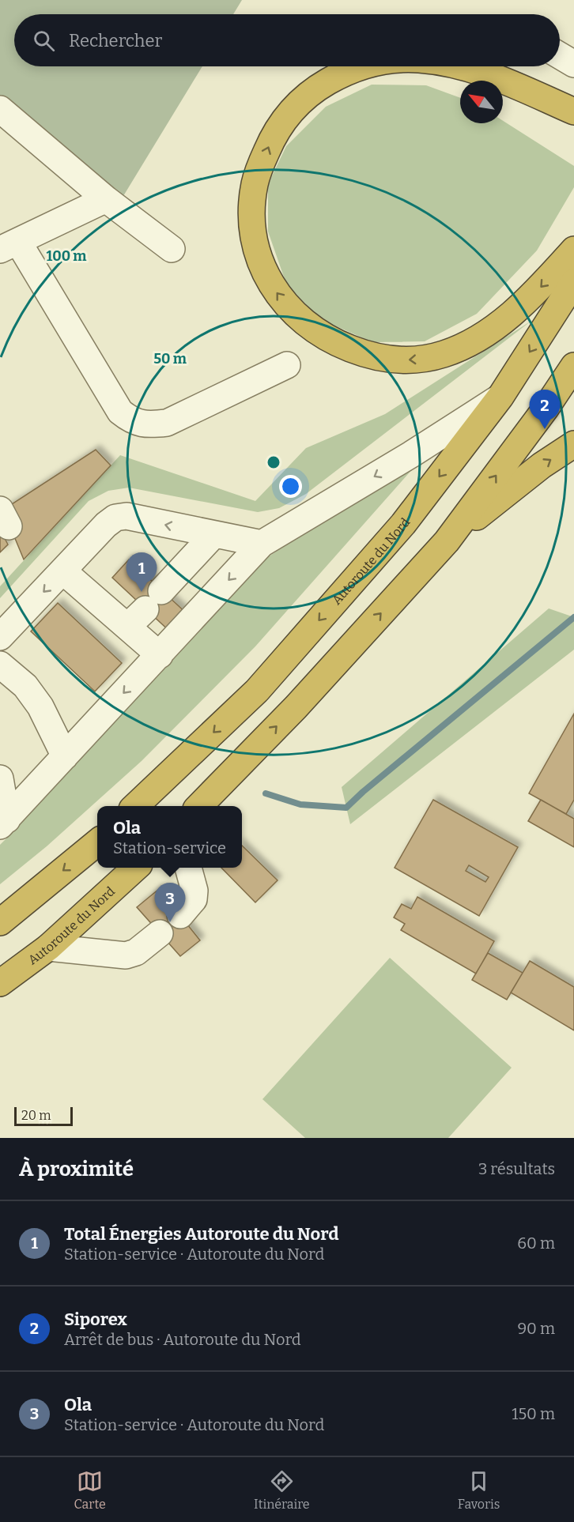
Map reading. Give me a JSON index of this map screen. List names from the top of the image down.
{
  "streets": {
    "highway": ["Autoroute du Nord"]
  },
  "scale_bar": "20 m",
  "north": "top left",
  "page": {
    "search": "Rechercher",
    "pins": ["2", "1", "3"],
    "popup": ["Ola", "Station-service"],
    "scale": "20 m",
    "heading": ["À proximité", "3 résultats"],
    "list": [
      {
        "mark": "1",
        "name": "Total Énergies Autoroute du Nord",
        "note": "Station-service · Autoroute du Nord",
        "value": "60 m"
      },
      {
        "mark": "2",
        "name": "Siporex",
        "note": "Arrêt de bus · Autoroute du Nord",
        "value": "90 m"
      },
      {
        "mark": "3",
        "name": "Ola",
        "note": "Station-service · Autoroute du Nord",
        "value": "150 m"
      }
    ],
    "nav": ["Carte", "Itinéraire", "Favoris"]
  },
  "rings": ["100 m", "50 m"]
}
